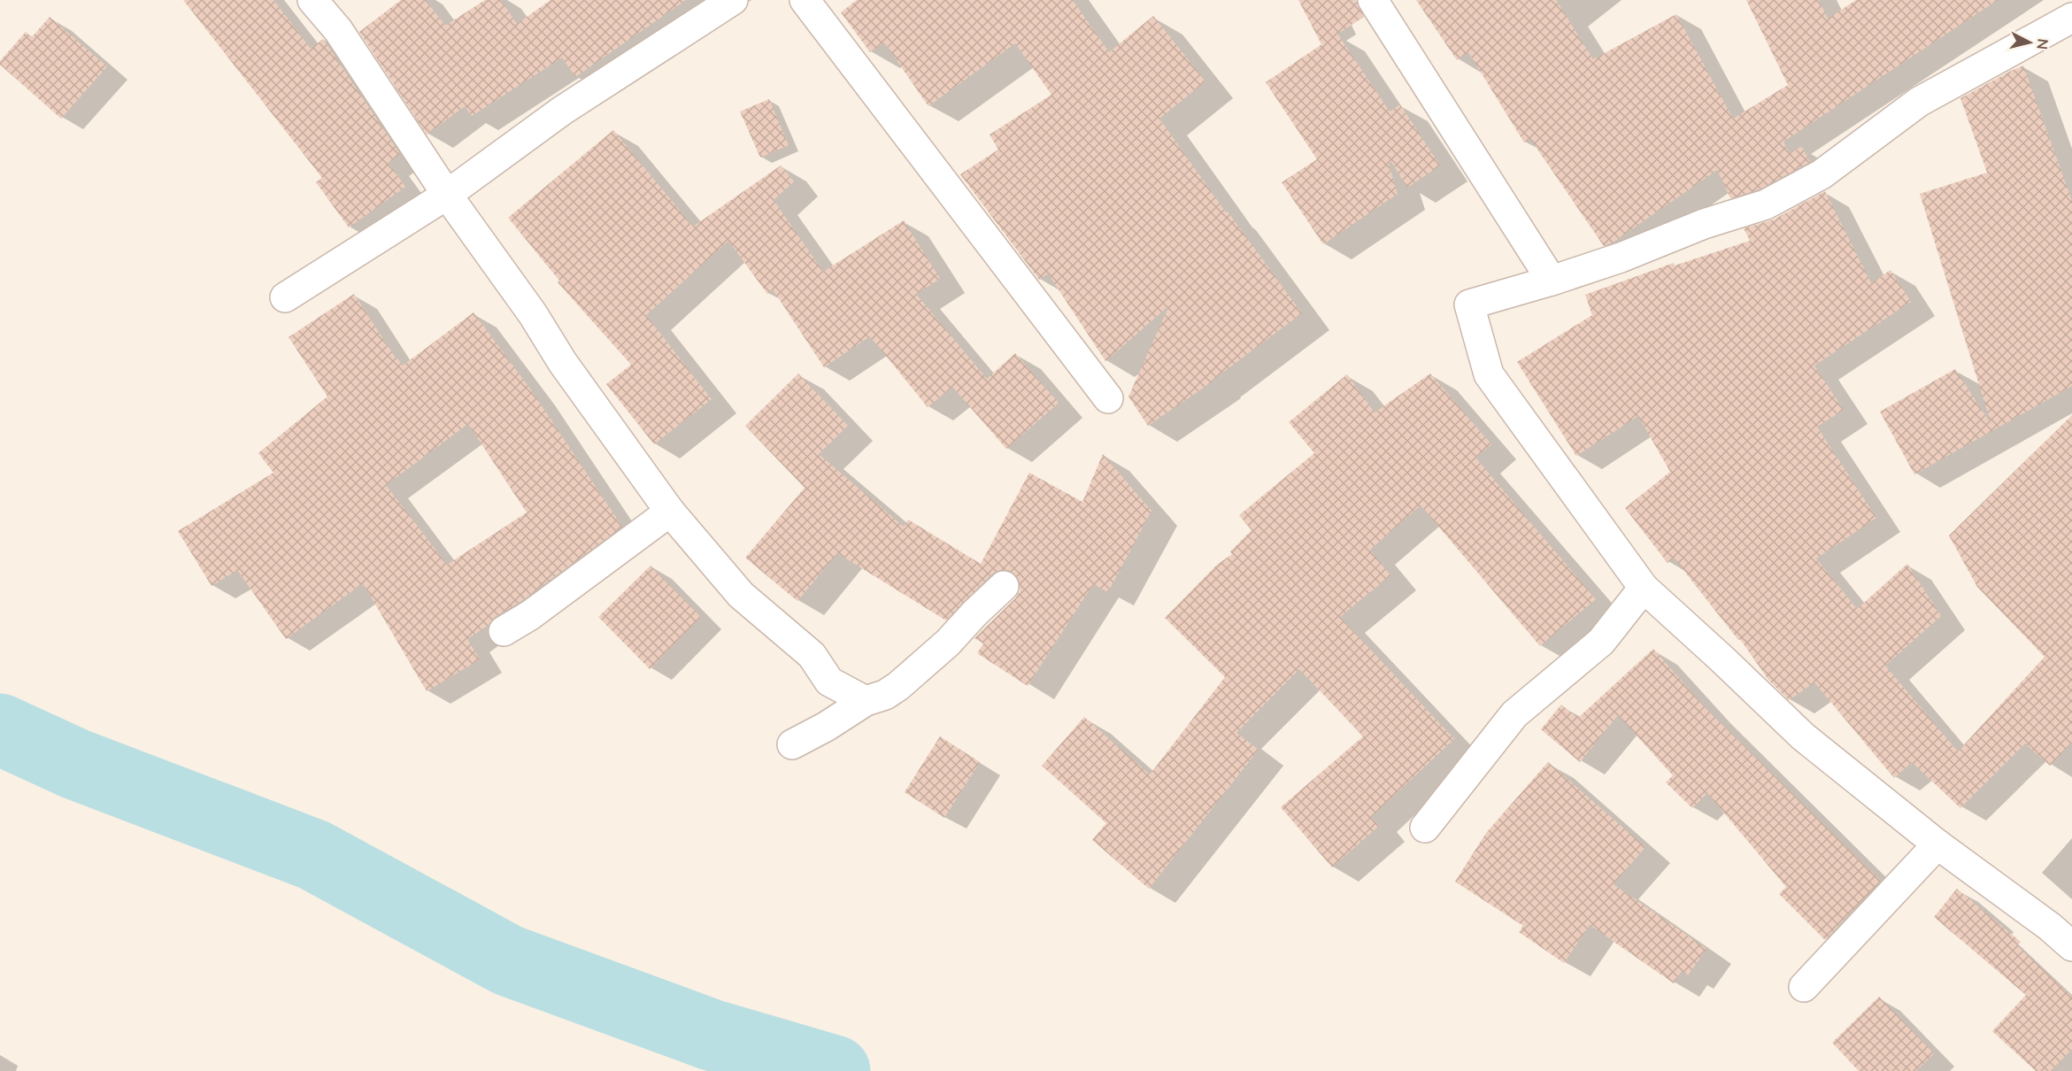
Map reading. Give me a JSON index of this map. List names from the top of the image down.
{
  "north": "right"
}
